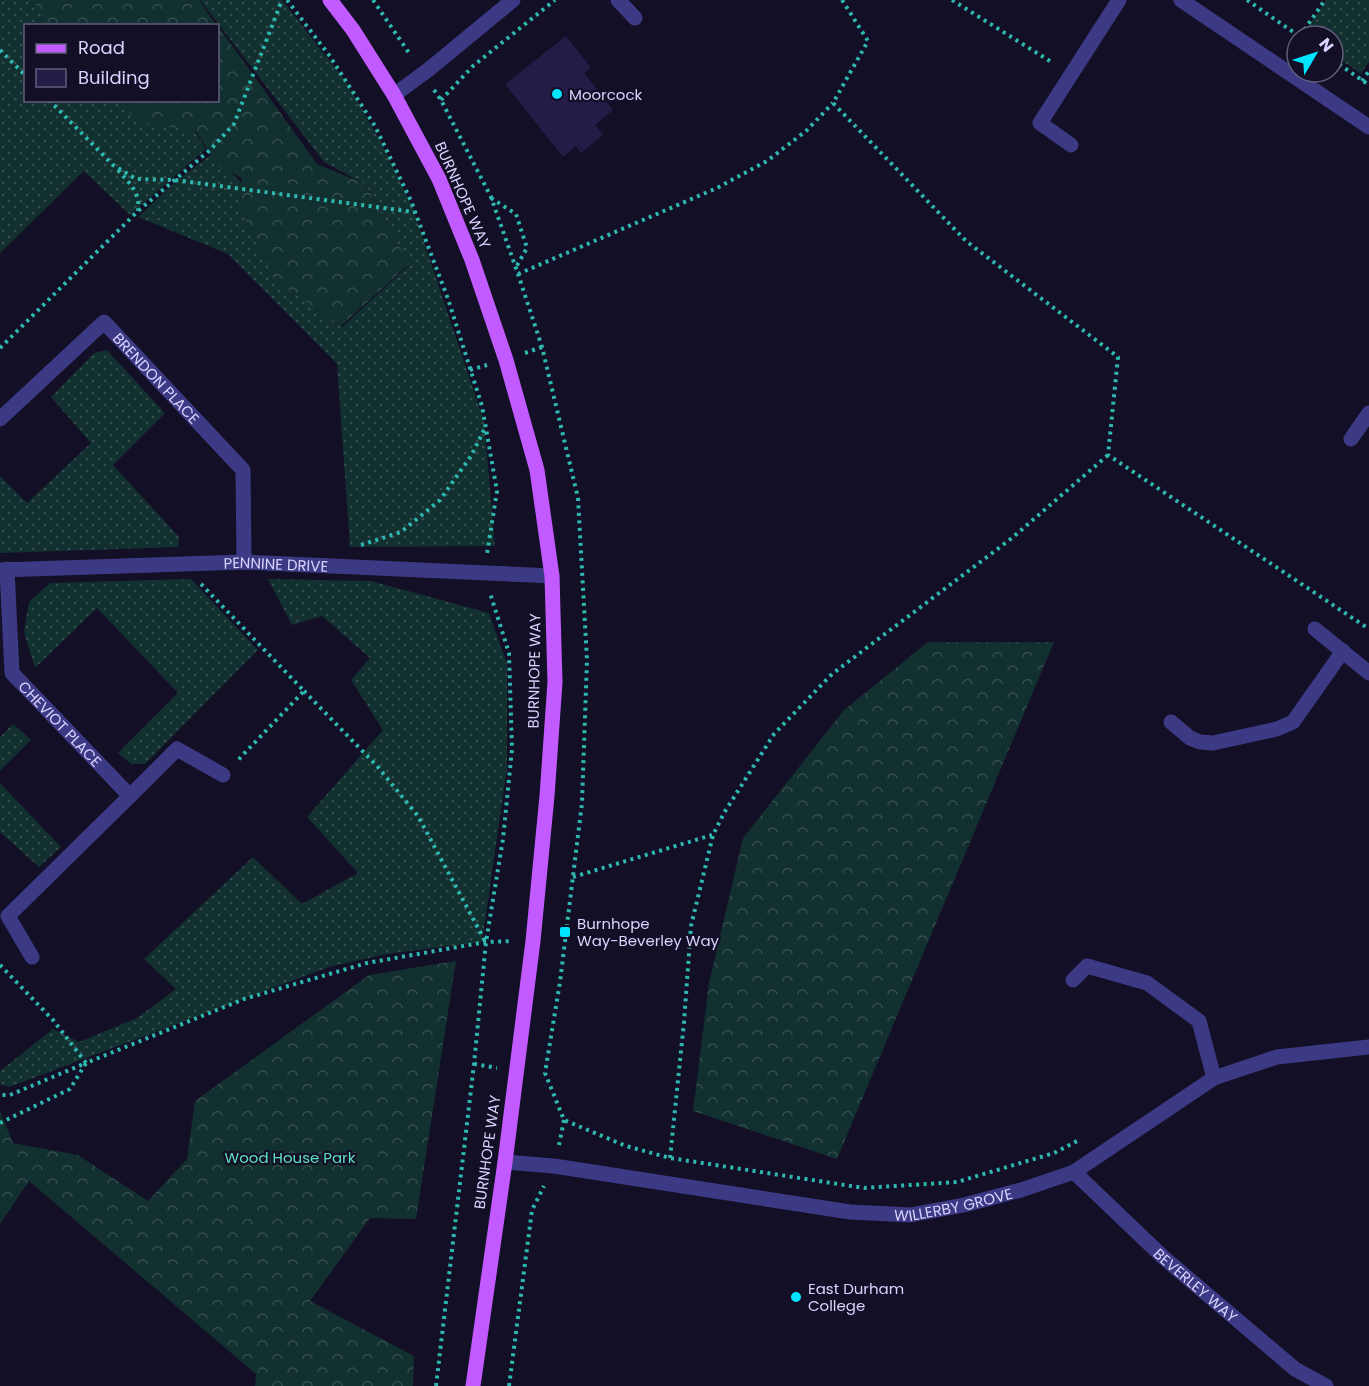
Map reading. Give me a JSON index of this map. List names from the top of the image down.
{
  "streets": {
    "main road": ["BURNHOPE WAY"],
    "street": [
      "BRENDON PLACE",
      "PENNINE DRIVE",
      "CHEVIOT PLACE",
      "WILLERBY GROVE",
      "BEVERLEY WAY"
    ]
  },
  "crossings": [
    ["BURNHOPE WAY", "PENNINE DRIVE"],
    ["BURNHOPE WAY", "WILLERBY GROVE"],
    ["BRENDON PLACE", "PENNINE DRIVE"],
    ["PENNINE DRIVE", "CHEVIOT PLACE"],
    ["WILLERBY GROVE", "BEVERLEY WAY"]
  ],
  "parks": ["Wood House Park"],
  "places": {
    "other": ["Moorcock", "East Durham College"],
    "transit": ["Burnhope Way-Beverley Way"]
  },
  "legend": ["Road", "Building"],
  "north": "top right"
}
